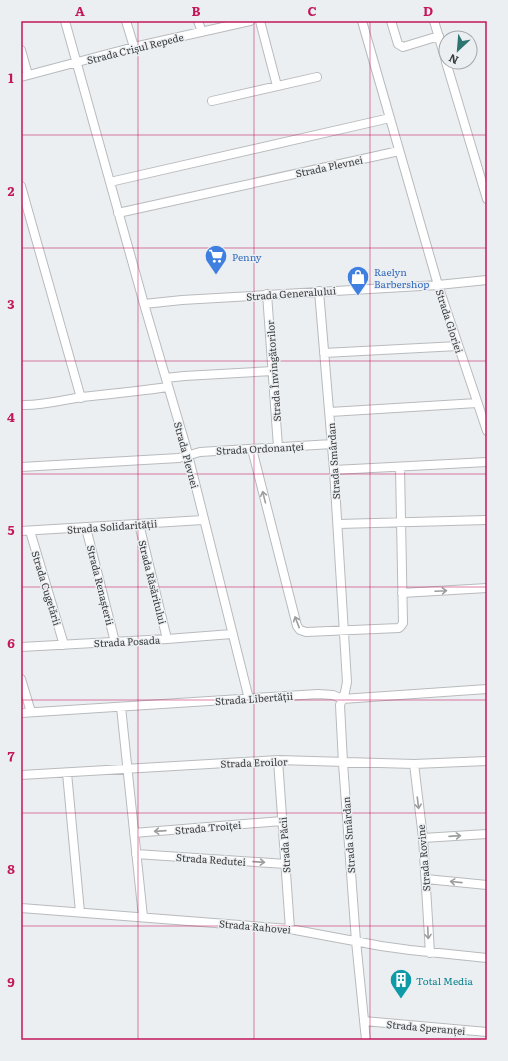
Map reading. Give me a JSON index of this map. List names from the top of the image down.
{
  "streets": {
    "street": [
      "Strada Crișul Repede",
      "Strada Plevnei",
      "Strada Generalului",
      "Strada Gloriei",
      "Strada Învingătorilor",
      "Strada Ordonanței",
      "Strada Smârdan",
      "Strada Solidarității",
      "Strada Răsăritului",
      "Strada Renașterii",
      "Strada Cugetării",
      "Strada Posada",
      "Strada Libertății",
      "Strada Eroilor",
      "Strada Troiței",
      "Strada Păcii",
      "Strada Rovine",
      "Strada Redutei",
      "Strada Rahovei",
      "Strada Speranței"
    ]
  },
  "crossings": [
    ["Strada Crișul Repede", "Strada Plevnei"],
    ["Strada Plevnei", "Strada Generalului"],
    ["Strada Plevnei", "Strada Gloriei"],
    ["Strada Plevnei", "Strada Ordonanței"],
    ["Strada Plevnei", "Strada Solidarității"],
    ["Strada Plevnei", "Strada Posada"],
    ["Strada Plevnei", "Strada Libertății"],
    ["Strada Generalului", "Strada Gloriei"],
    ["Strada Generalului", "Strada Învingătorilor"],
    ["Strada Generalului", "Strada Smârdan"],
    ["Strada Învingătorilor", "Strada Ordonanței"],
    ["Strada Ordonanței", "Strada Smârdan"],
    ["Strada Smârdan", "Strada Libertății"],
    ["Strada Smârdan", "Strada Eroilor"],
    ["Strada Smârdan", "Strada Rahovei"],
    ["Strada Smârdan", "Strada Speranței"],
    ["Strada Solidarității", "Strada Răsăritului"],
    ["Strada Solidarității", "Strada Renașterii"],
    ["Strada Solidarității", "Strada Cugetării"],
    ["Strada Răsăritului", "Strada Posada"],
    ["Strada Renașterii", "Strada Posada"],
    ["Strada Cugetării", "Strada Posada"],
    ["Strada Eroilor", "Strada Păcii"],
    ["Strada Eroilor", "Strada Rovine"],
    ["Strada Troiței", "Strada Păcii"],
    ["Strada Păcii", "Strada Redutei"],
    ["Strada Păcii", "Strada Rahovei"],
    ["Strada Rovine", "Strada Rahovei"]
  ],
  "one_way": ["Strada Troiței", "Strada Rovine", "Strada Redutei"],
  "places": {
    "supermarket": ["Penny"],
    "shop": ["Raelyn Barbershop"],
    "building": ["Total Media"]
  },
  "north": "bottom left",
  "grid": {
    "columns": [
      "A",
      "B",
      "C",
      "D"
    ],
    "rows": [
      "1",
      "2",
      "3",
      "4",
      "5",
      "6",
      "7",
      "8",
      "9"
    ]
  }
}
